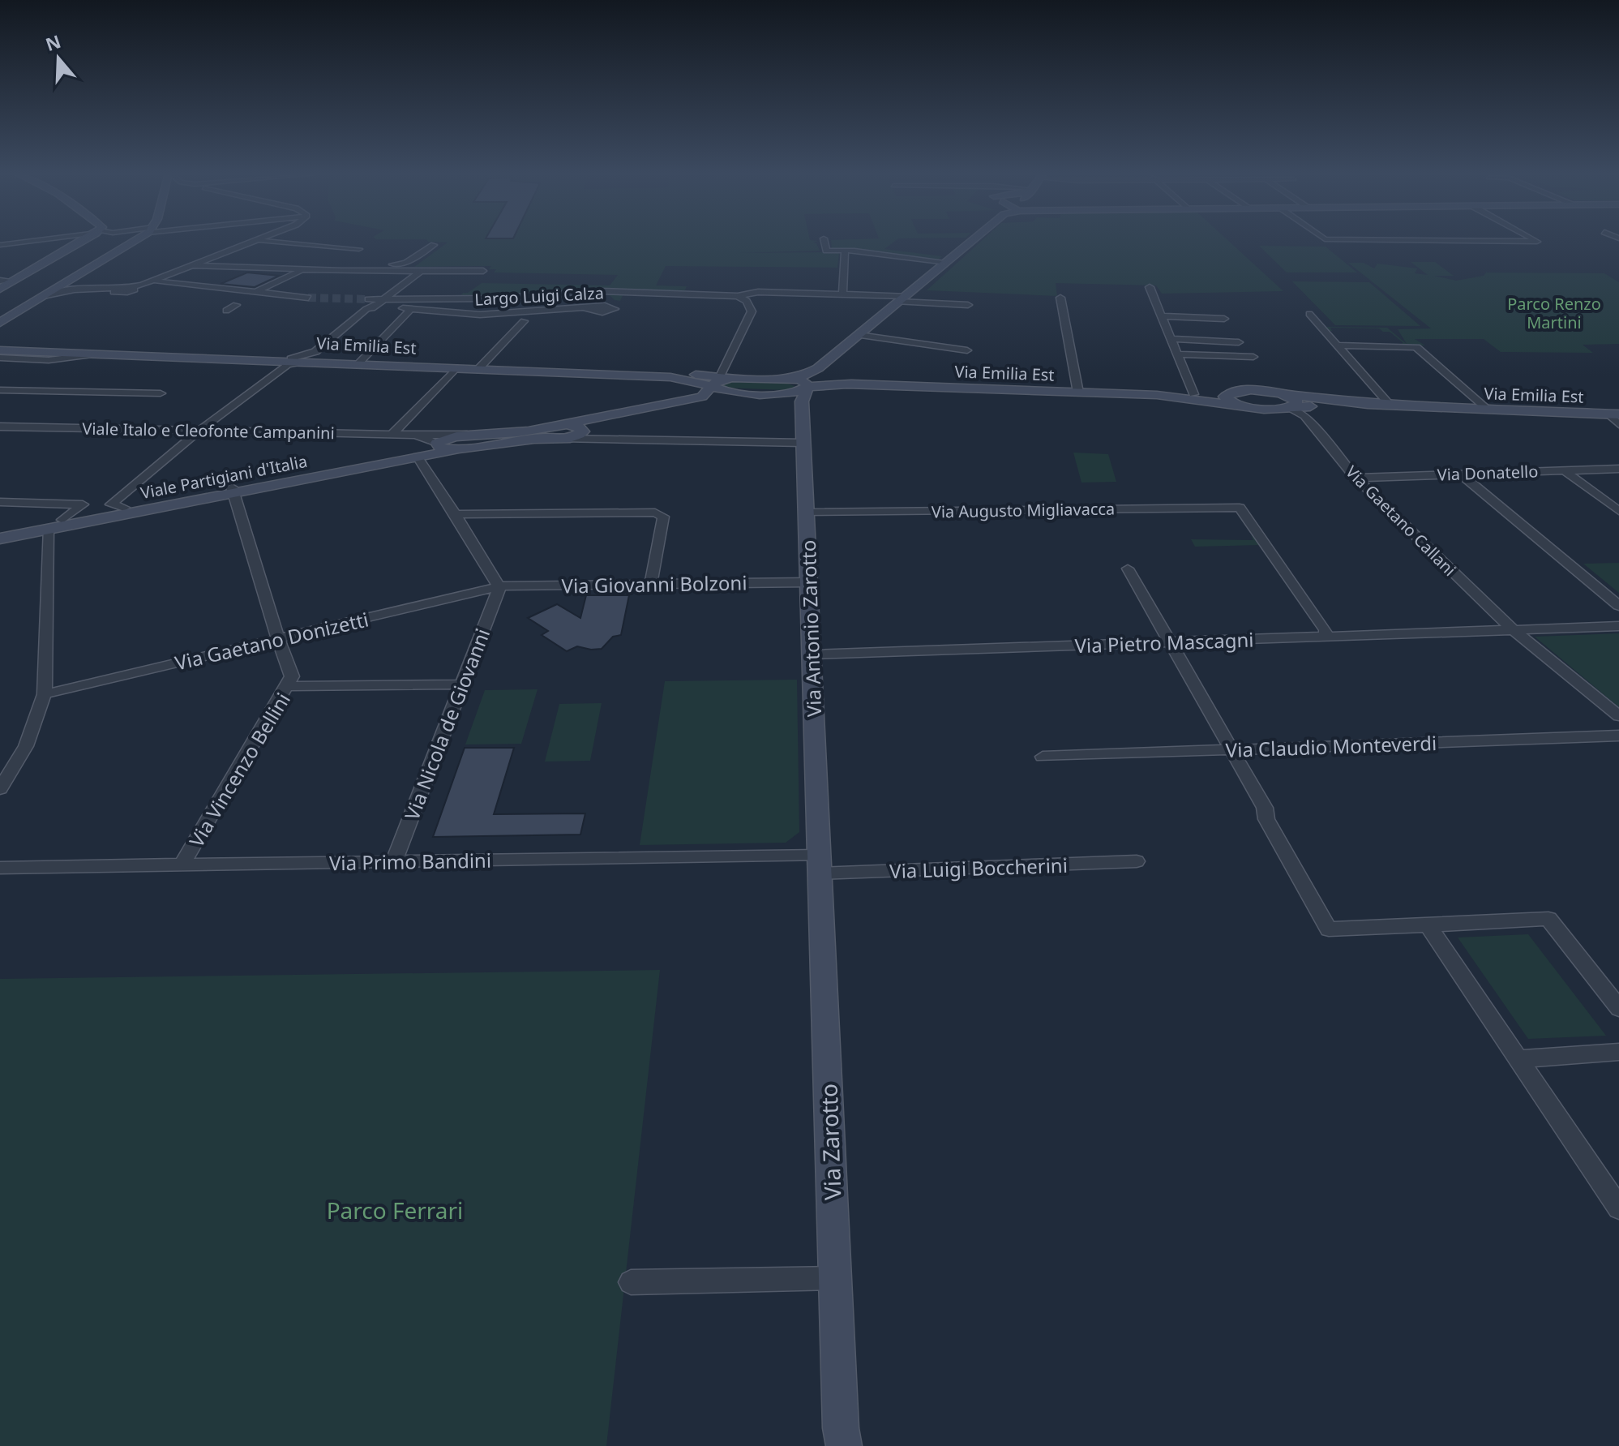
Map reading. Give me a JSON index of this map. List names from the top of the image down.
{
  "streets": {
    "main road": [
      "Via Emilia Est",
      "Viale Partigiani d'Italia",
      "Via Antonio Zarotto",
      "Via Zarotto"
    ],
    "street": [
      "Largo Luigi Calza",
      "Viale Italo e Cleofonte Campanini",
      "Via Donatello",
      "Via Augusto Migliavacca",
      "Via Gaetano Callani",
      "Via Giovanni Bolzoni",
      "Via Gaetano Donizetti",
      "Via Pietro Mascagni",
      "Via Nicola de Giovanni",
      "Via Claudio Monteverdi",
      "Via Vincenzo Bellini",
      "Via Primo Bandini",
      "Via Luigi Boccherini"
    ]
  },
  "crossings": [
    ["Via Emilia Est", "Viale Partigiani d'Italia"],
    ["Via Emilia Est", "Via Gaetano Callani"],
    ["Via Emilia Est", "Via Antonio Zarotto"],
    ["Viale Italo e Cleofonte Campanini", "Viale Partigiani d'Italia"],
    ["Via Donatello", "Via Gaetano Callani"],
    ["Viale Partigiani d'Italia", "Via Vincenzo Bellini"],
    ["Via Augusto Migliavacca", "Via Antonio Zarotto"],
    ["Via Augusto Migliavacca", "Via Pietro Mascagni"],
    ["Via Gaetano Callani", "Via Pietro Mascagni"],
    ["Via Giovanni Bolzoni", "Via Antonio Zarotto"],
    ["Via Giovanni Bolzoni", "Via Gaetano Donizetti"],
    ["Via Giovanni Bolzoni", "Via Nicola de Giovanni"],
    ["Via Antonio Zarotto", "Via Pietro Mascagni"],
    ["Via Antonio Zarotto", "Via Primo Bandini"],
    ["Via Antonio Zarotto", "Via Luigi Boccherini"],
    ["Via Antonio Zarotto", "Via Zarotto"],
    ["Via Gaetano Donizetti", "Via Nicola de Giovanni"],
    ["Via Gaetano Donizetti", "Via Vincenzo Bellini"],
    ["Via Nicola de Giovanni", "Via Primo Bandini"],
    ["Via Vincenzo Bellini", "Via Primo Bandini"],
    ["Via Primo Bandini", "Via Luigi Boccherini"],
    ["Via Primo Bandini", "Via Zarotto"],
    ["Via Luigi Boccherini", "Via Zarotto"]
  ],
  "parks": ["Parco Renzo Martini", "Parco Ferrari"],
  "north": "top"
}
